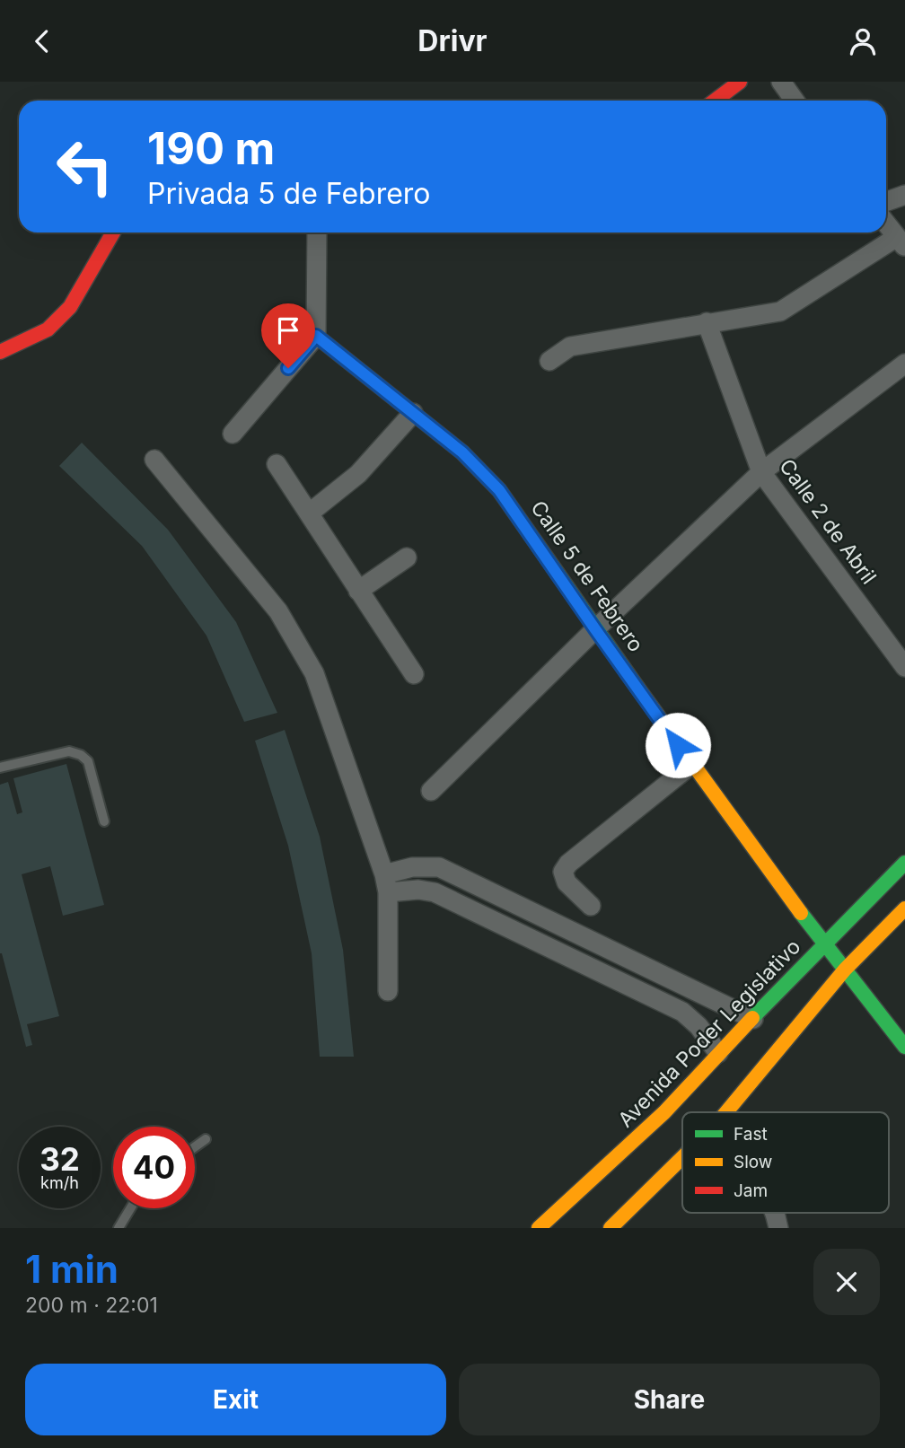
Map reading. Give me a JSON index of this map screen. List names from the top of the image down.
{
  "streets": {
    "street": ["Calle 2 de Abril", "Calle 5 de Febrero", "Avenida Poder Legislativo"]
  },
  "crossings": [
    ["Calle 5 de Febrero", "Avenida Poder Legislativo"]
  ],
  "legend": ["Fast", "Slow", "Jam"],
  "page": {
    "header": "Drivr",
    "turn": ["190 m", "Privada 5 de Febrero"],
    "speed": "32 km/h",
    "limit": "40",
    "heading": ["1 min", "200 m · 22:01"],
    "buttons": ["Exit", "Share"]
  }
}
